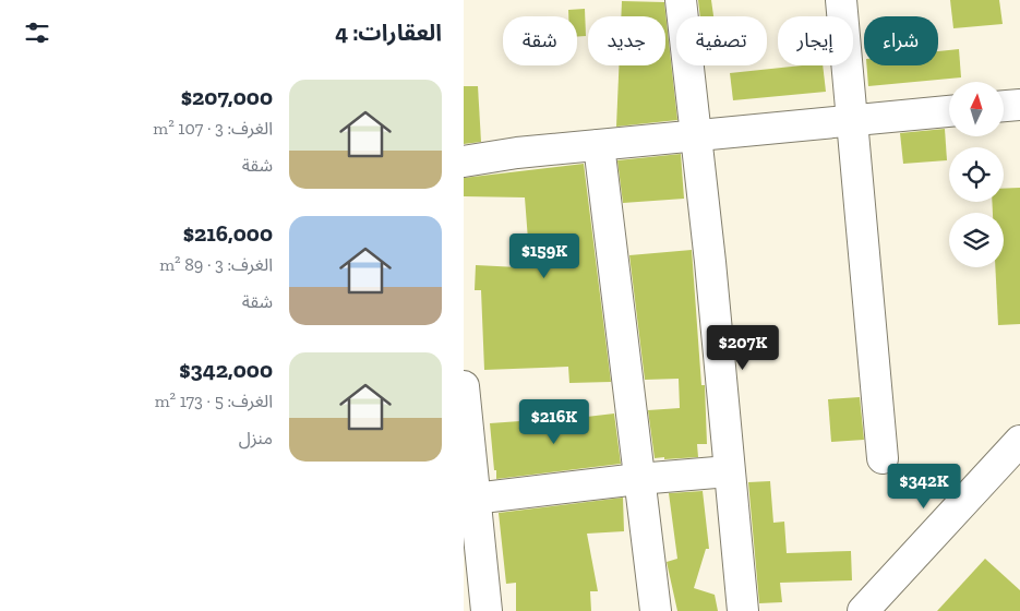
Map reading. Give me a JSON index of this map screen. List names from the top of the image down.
{
  "north": "top",
  "page": {
    "heading": "العقارات: 4",
    "chip": [
      "شراء",
      "إيجار",
      "تصفية",
      "جديد",
      "شقة"
    ],
    "list": [
      {
        "name": "$207,000",
        "note": "الغرف: 3 · 107 m² · شقة"
      },
      {
        "name": "$216,000",
        "note": "الغرف: 3 · 89 m² · شقة"
      },
      {
        "name": "$342,000",
        "note": "الغرف: 5 · 173 m² · منزل"
      }
    ],
    "price": [
      "$159K",
      "$207K",
      "$216K",
      "$342K"
    ]
  }
}
